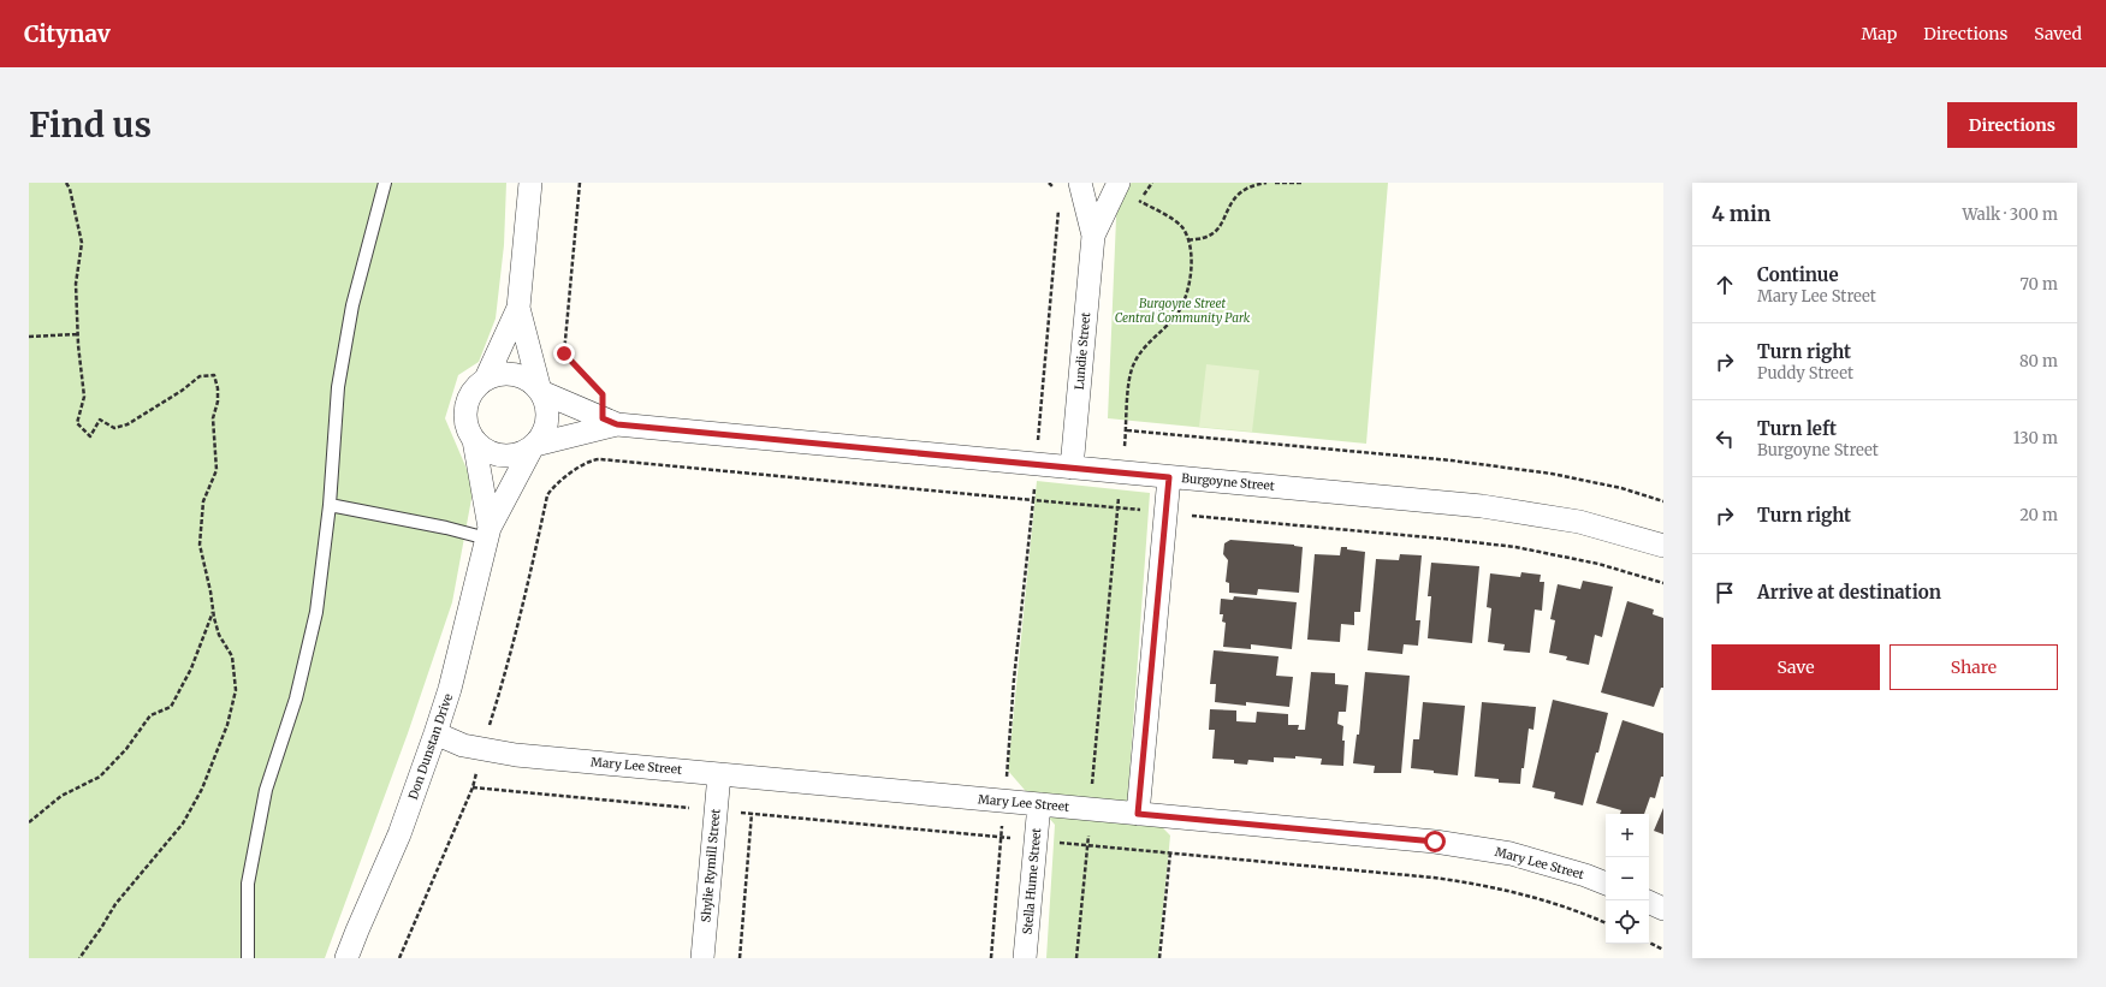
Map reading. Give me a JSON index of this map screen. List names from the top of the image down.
{
  "streets": {
    "street": [
      "Lundie Street",
      "Burgoyne Street",
      "Don Dunstan Drive",
      "Mary Lee Street",
      "Shylie Rymill Street",
      "Stella Hume Street"
    ]
  },
  "crossings": [
    ["Lundie Street", "Burgoyne Street"],
    ["Burgoyne Street", "Don Dunstan Drive"],
    ["Don Dunstan Drive", "Mary Lee Street"],
    ["Mary Lee Street", "Shylie Rymill Street"],
    ["Mary Lee Street", "Stella Hume Street"]
  ],
  "parks": ["Burgoyne Street Central Community Park"],
  "page": {
    "header": "Citynav",
    "nav": ["Map", "Directions", "Saved"],
    "buttons": [
      "Directions",
      ["Save", "Share"]
    ],
    "title": "Find us",
    "heading": ["4 min", "Walk · 300 m"],
    "list": [
      ["Continue", "Mary Lee Street", "70 m"],
      ["Turn right", "Puddy Street", "80 m"],
      ["Turn left", "Burgoyne Street", "130 m"],
      ["Turn right", "20 m"],
      "Arrive at destination"
    ],
    "map_buttons": ["+", "−"]
  }
}
